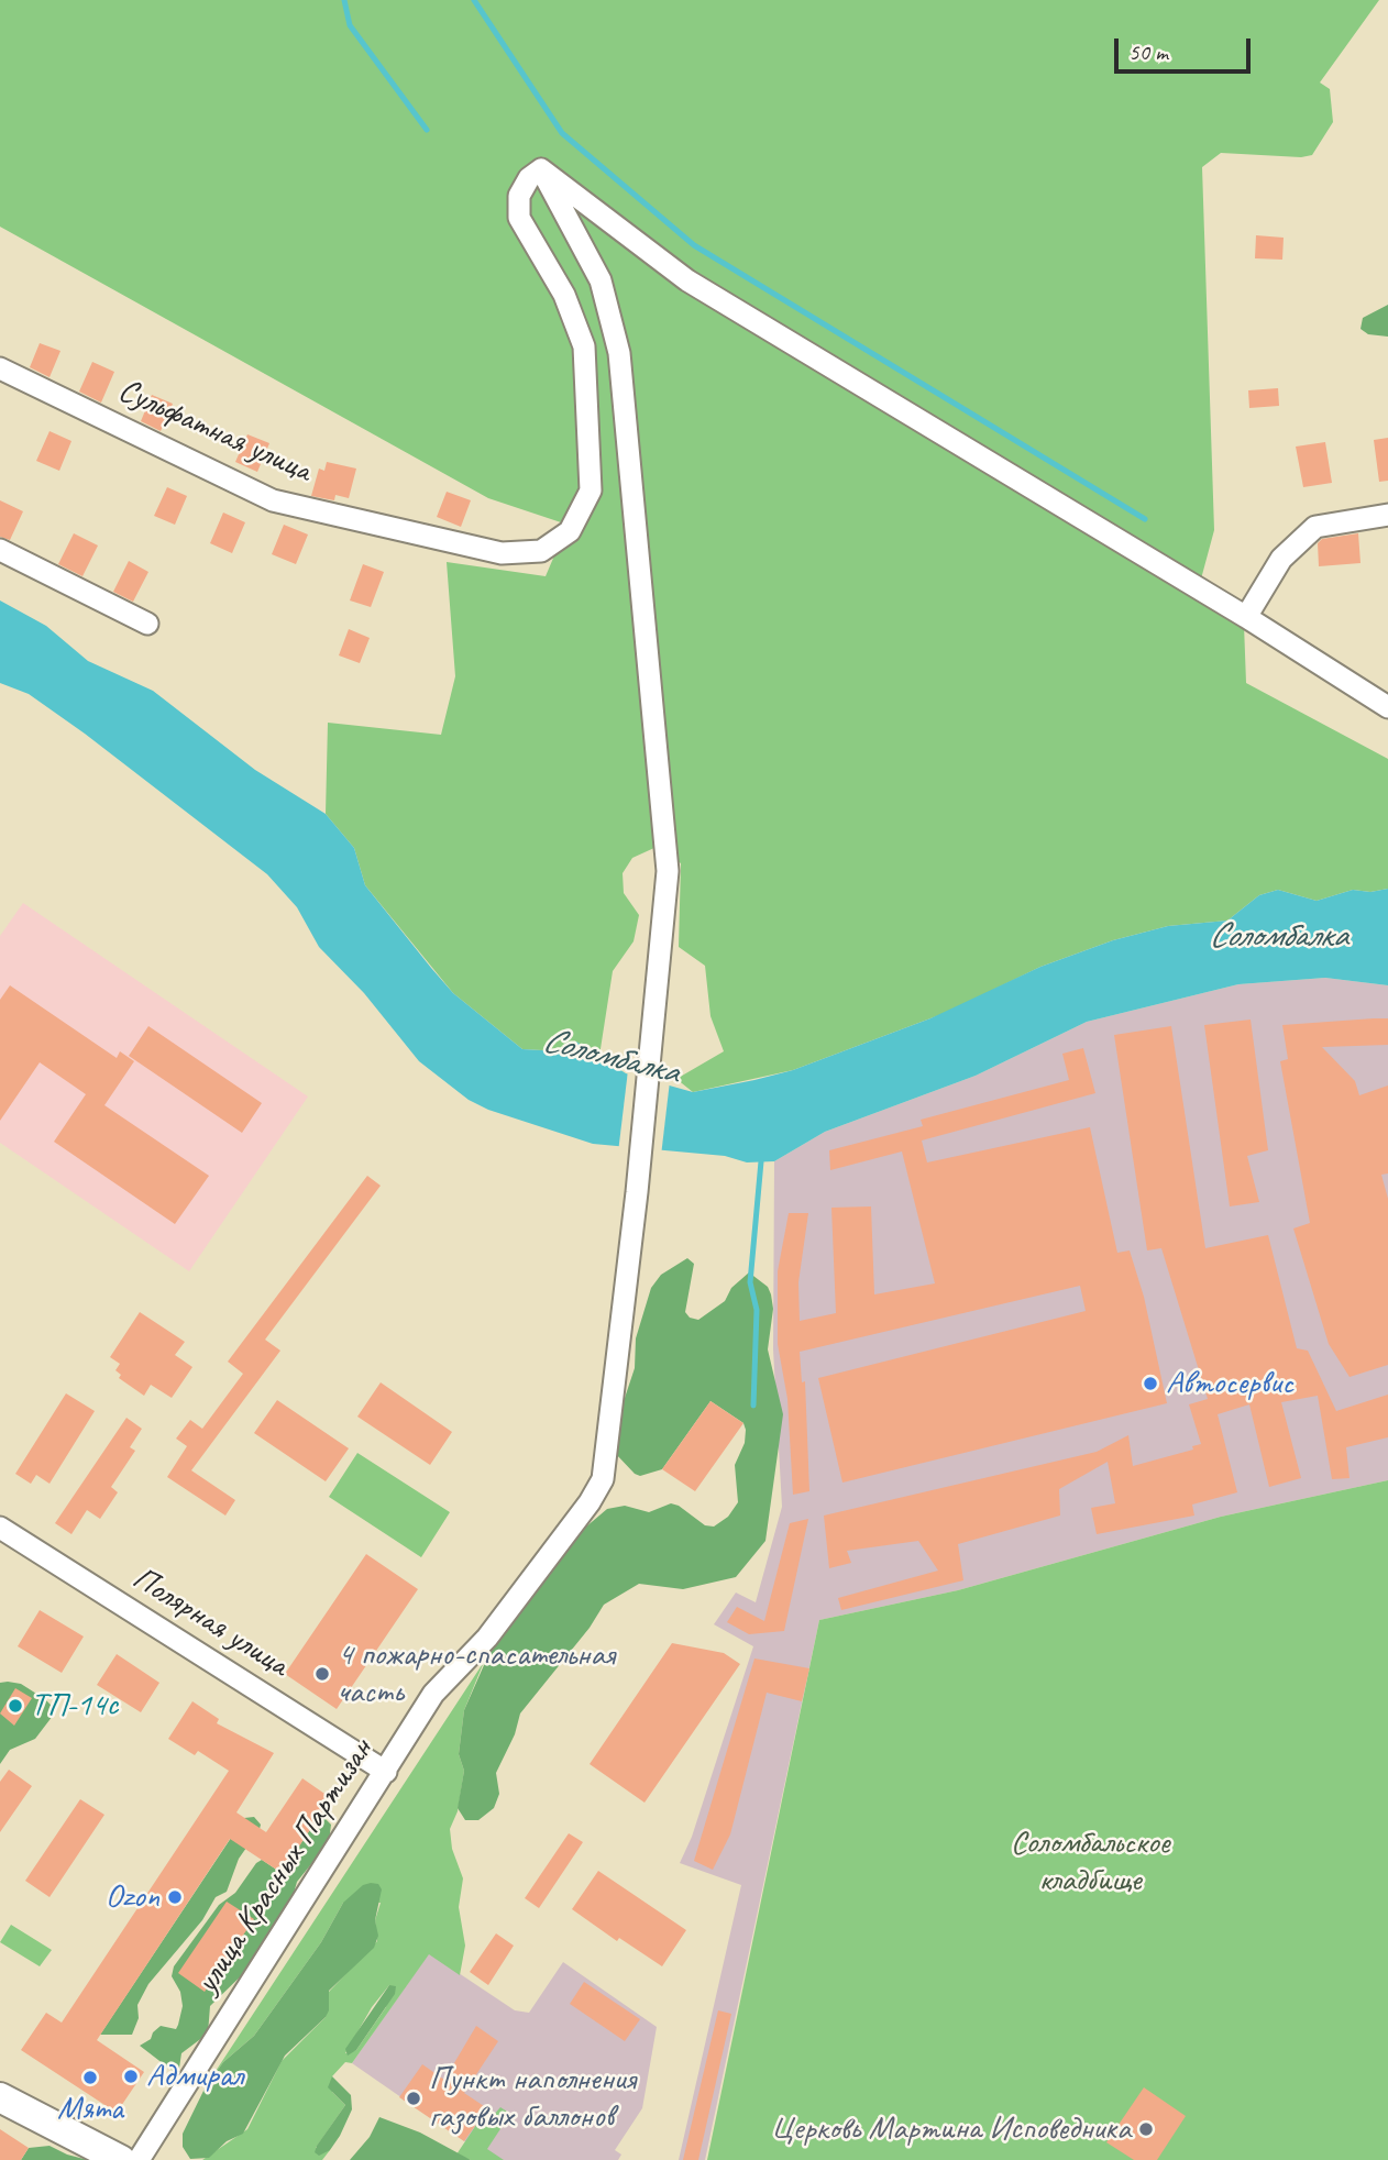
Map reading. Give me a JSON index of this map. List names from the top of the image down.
{
  "streets": {
    "street": ["Сульфатная улица", "Полярная улица", "улица Красных Партизан"]
  },
  "crossings": [
    ["Сульфатная улица", "улица Красных Партизан"],
    ["Полярная улица", "улица Красных Партизан"]
  ],
  "water": ["Соломбалка"],
  "parks": ["Соломбальское кладбище"],
  "places": [
    "Автосервис",
    "4 пожарно-спасательная часть",
    "ТП-14с",
    "Ozon",
    "Адмирал",
    "Мята",
    "Пункт наполнения газовых баллонов",
    "Церковь Мартина Исповедника"
  ],
  "scale_bar": "50 m"
}
